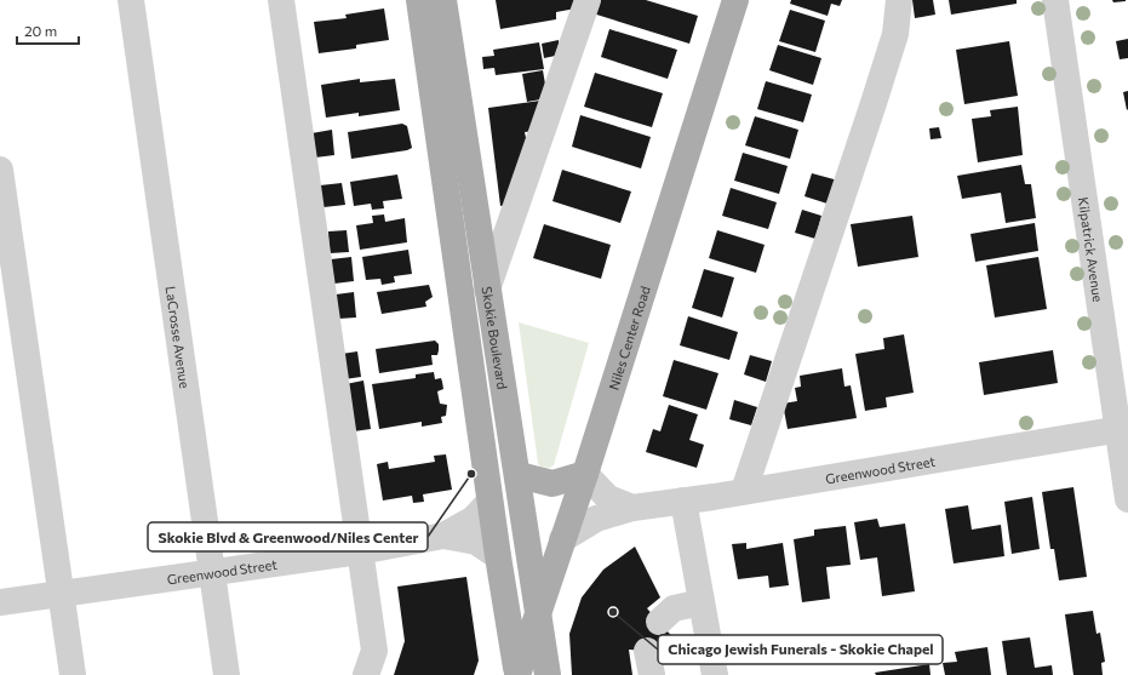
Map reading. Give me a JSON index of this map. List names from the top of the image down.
{
  "streets": {
    "main road": ["Skokie Boulevard", "Niles Center Road"],
    "street": ["Kilpatrick Avenue", "LaCrosse Avenue", "Greenwood Street"]
  },
  "crossings": [
    ["Kilpatrick Avenue", "Greenwood Street"],
    ["LaCrosse Avenue", "Greenwood Street"],
    ["Skokie Boulevard", "Niles Center Road"],
    ["Skokie Boulevard", "Greenwood Street"],
    ["Niles Center Road", "Greenwood Street"]
  ],
  "places": ["Skokie Blvd & Greenwood/Niles Center", "Chicago Jewish Funerals - Skokie Chapel"],
  "scale_bar": "20 m"
}
